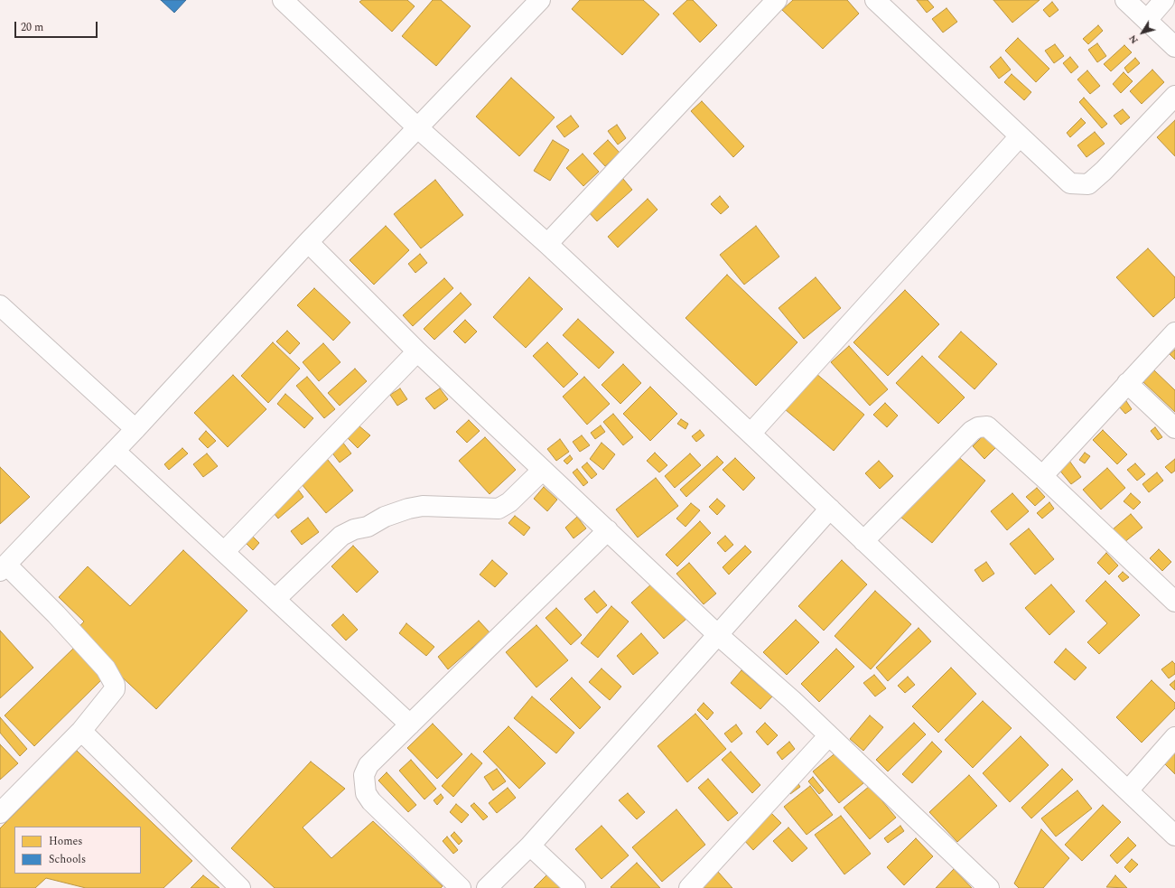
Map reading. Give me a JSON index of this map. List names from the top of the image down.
{
  "legend": ["Homes", "Schools"],
  "scale_bar": "20 m",
  "north": "bottom left"
}
